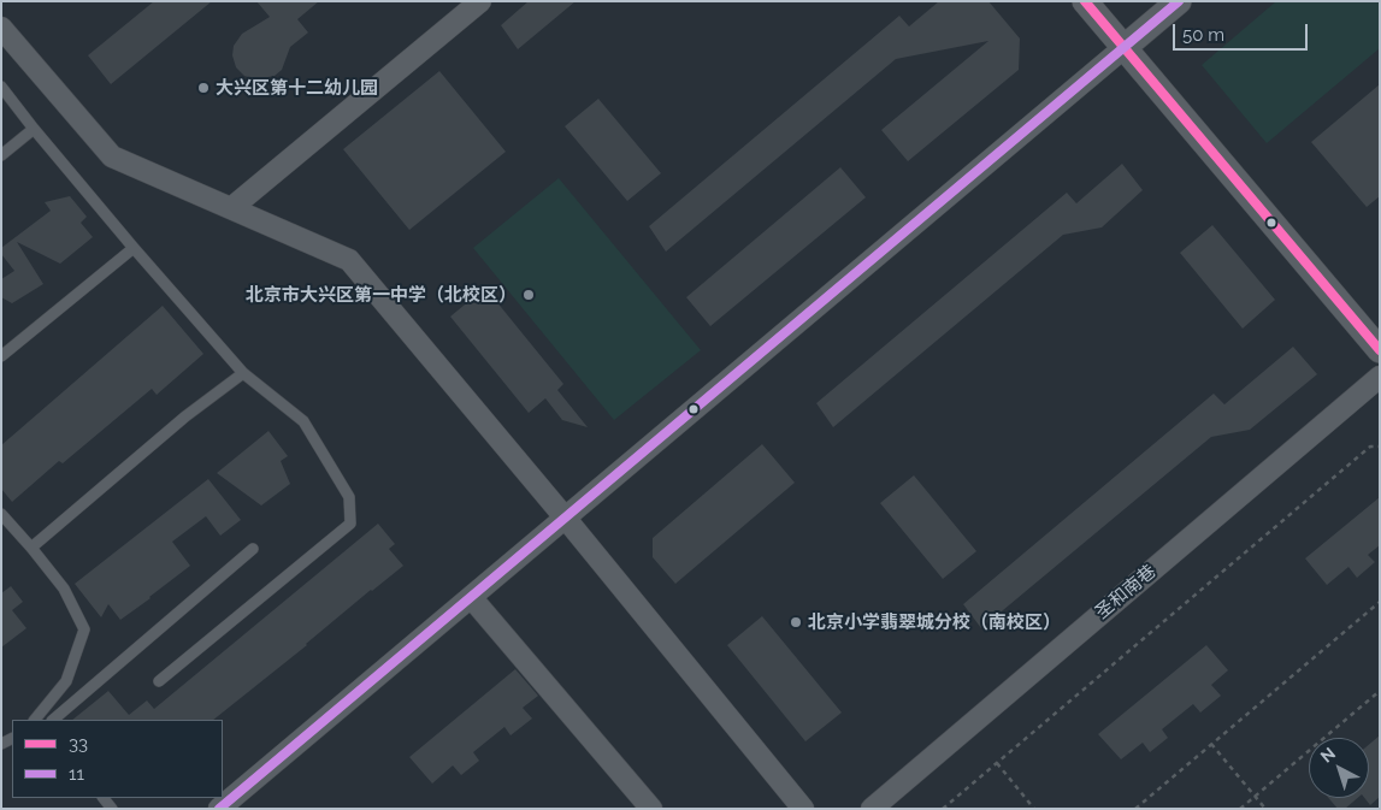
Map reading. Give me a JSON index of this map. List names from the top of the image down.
{
  "streets": {
    "street": ["圣和南巷"]
  },
  "places": ["大兴区第十二幼儿园", "北京市大兴区第一中学（北校区）", "北京小学翡翠城分校（南校区）"],
  "lines": ["transit line 33", "transit line 11"],
  "legend": ["33", "11"],
  "scale_bar": "50 m",
  "north": "top left"
}
